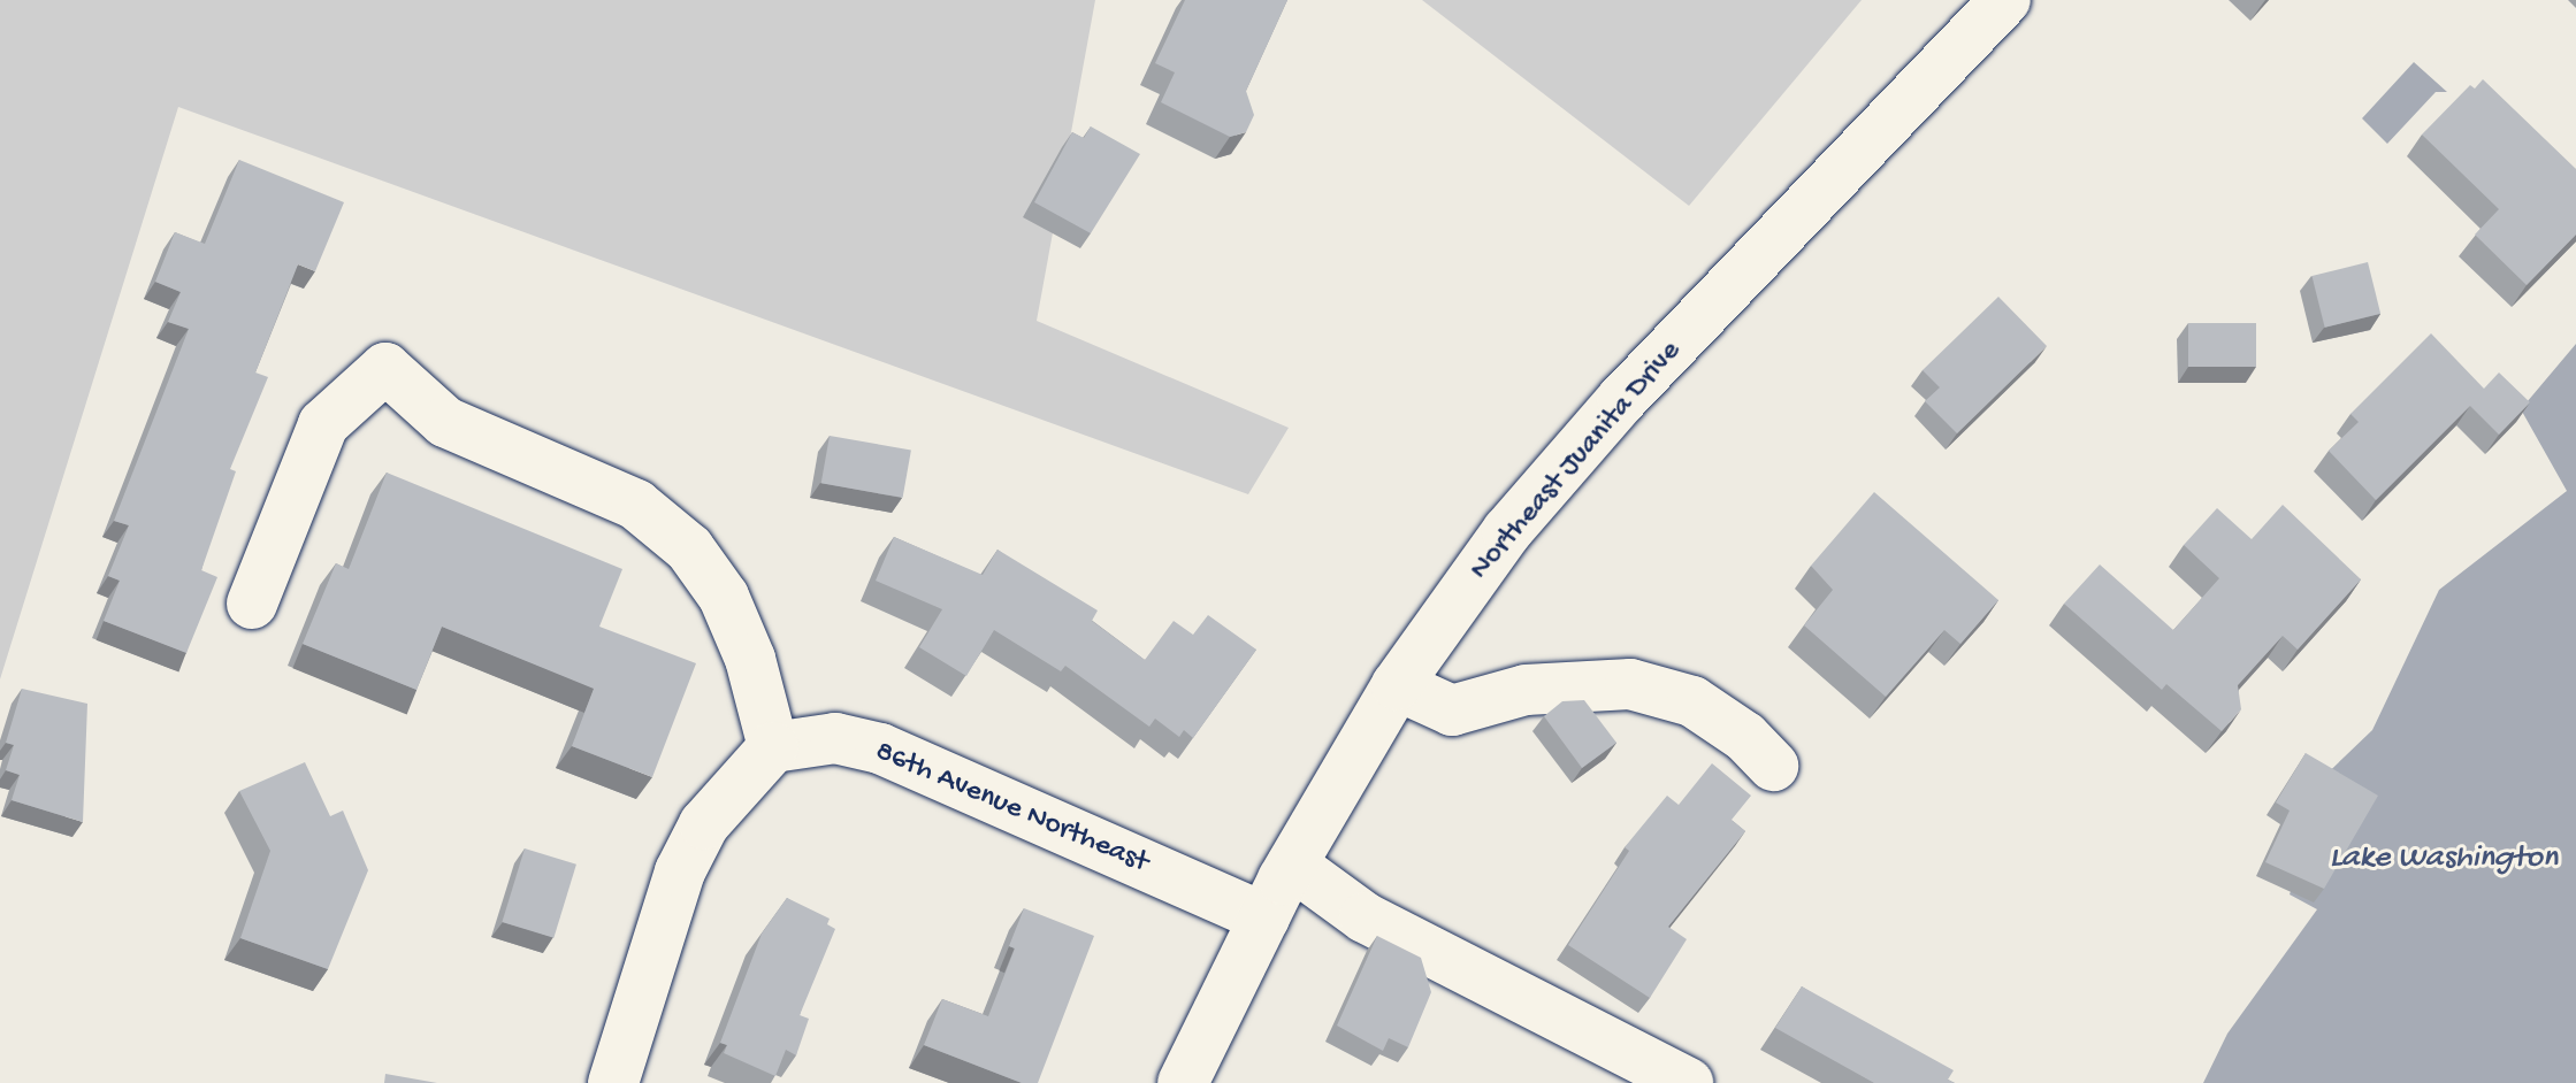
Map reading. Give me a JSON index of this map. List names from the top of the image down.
{
  "streets": {
    "street": ["Northeast Juanita Drive", "86th Avenue Northeast"]
  },
  "crossings": [
    ["Northeast Juanita Drive", "86th Avenue Northeast"]
  ],
  "water": ["Lake Washington"]
}
